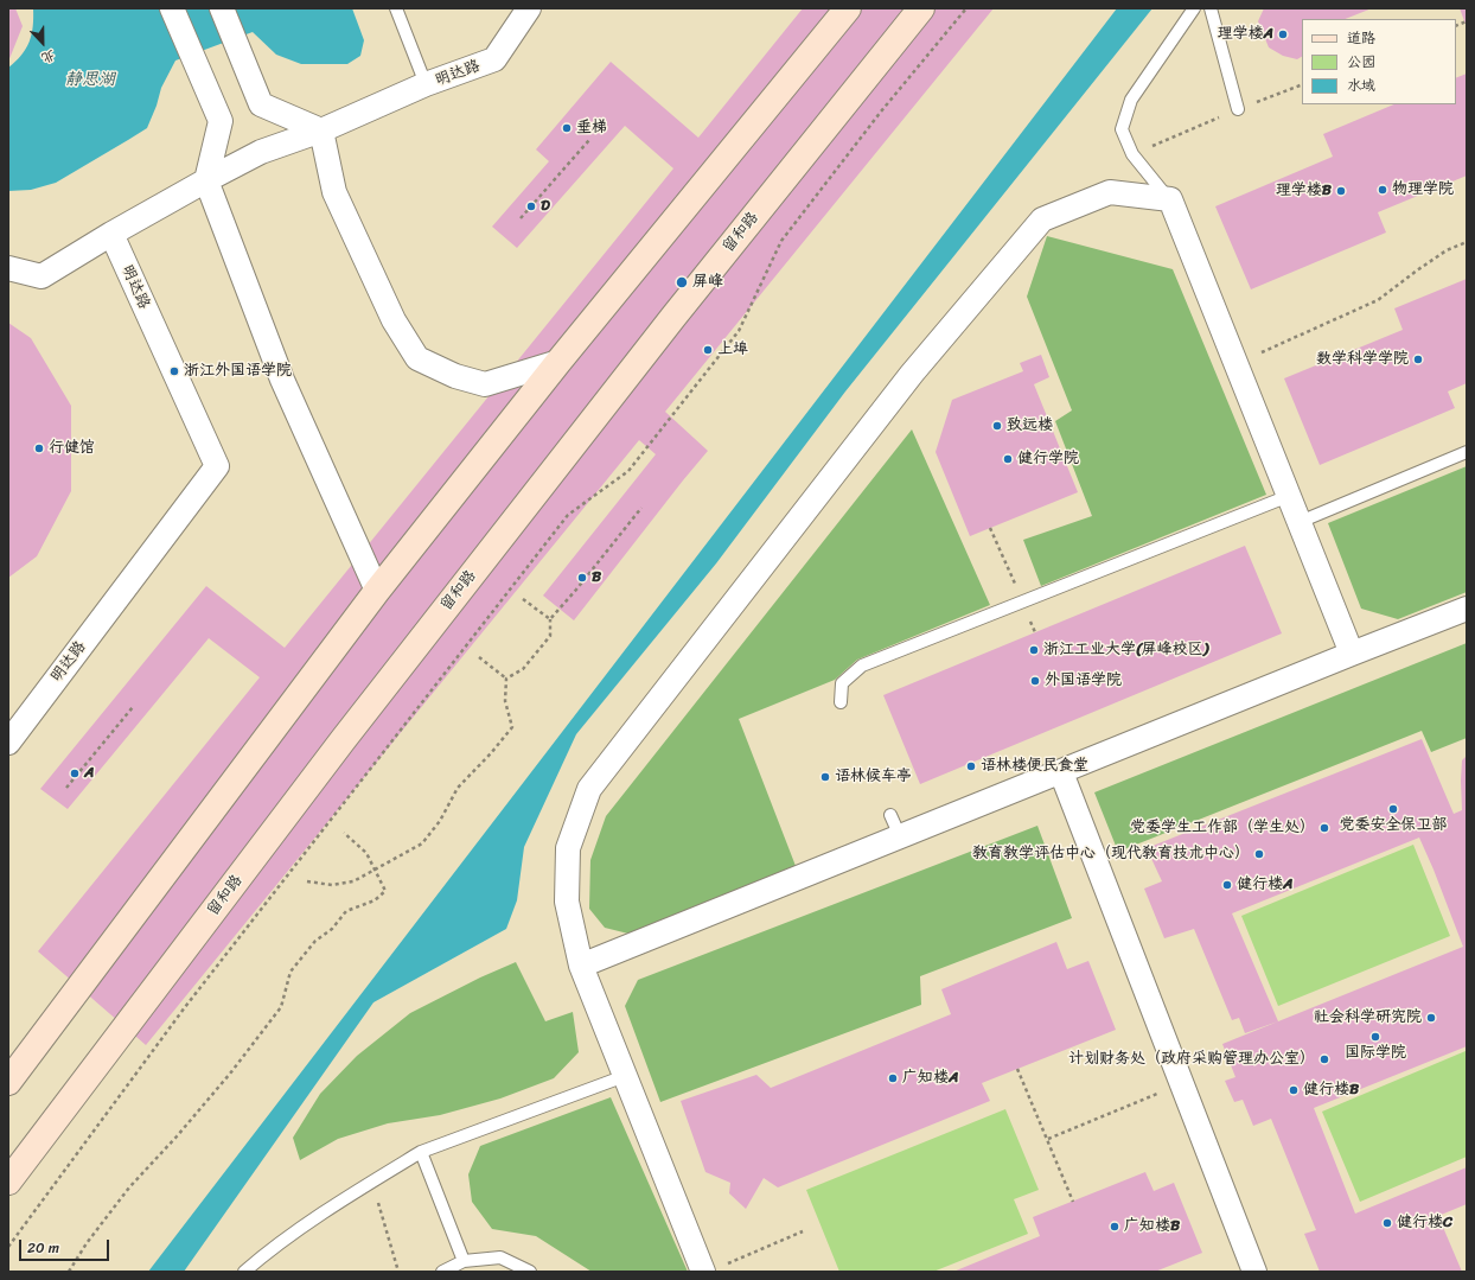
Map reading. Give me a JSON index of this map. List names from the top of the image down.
{
  "streets": {
    "main road": ["留和路"],
    "street": ["明达路"]
  },
  "water": ["静思湖"],
  "places": [
    "理学楼A",
    "垂梯",
    "物理学院",
    "理学楼B",
    "D",
    "屏峰",
    "上埠",
    "数学科学学院",
    "浙江外国语学院",
    "致远楼",
    "行健馆",
    "健行学院",
    "B",
    "浙江工业大学(屏峰校区)",
    "外国语学院",
    "语林楼便民食堂",
    "A",
    "语林候车亭",
    "党委安全保卫部",
    "党委学生工作部（学生处）",
    "教育教学评估中心（现代教育技术中心）",
    "健行楼A",
    "社会科学研究院",
    "国际学院",
    "计划财务处（政府采购管理办公室）",
    "广知楼A",
    "健行楼B",
    "健行楼C",
    "广知楼B"
  ],
  "legend": ["道路", "公园", "水域"],
  "scale_bar": "20 m",
  "north": "bottom"
}
